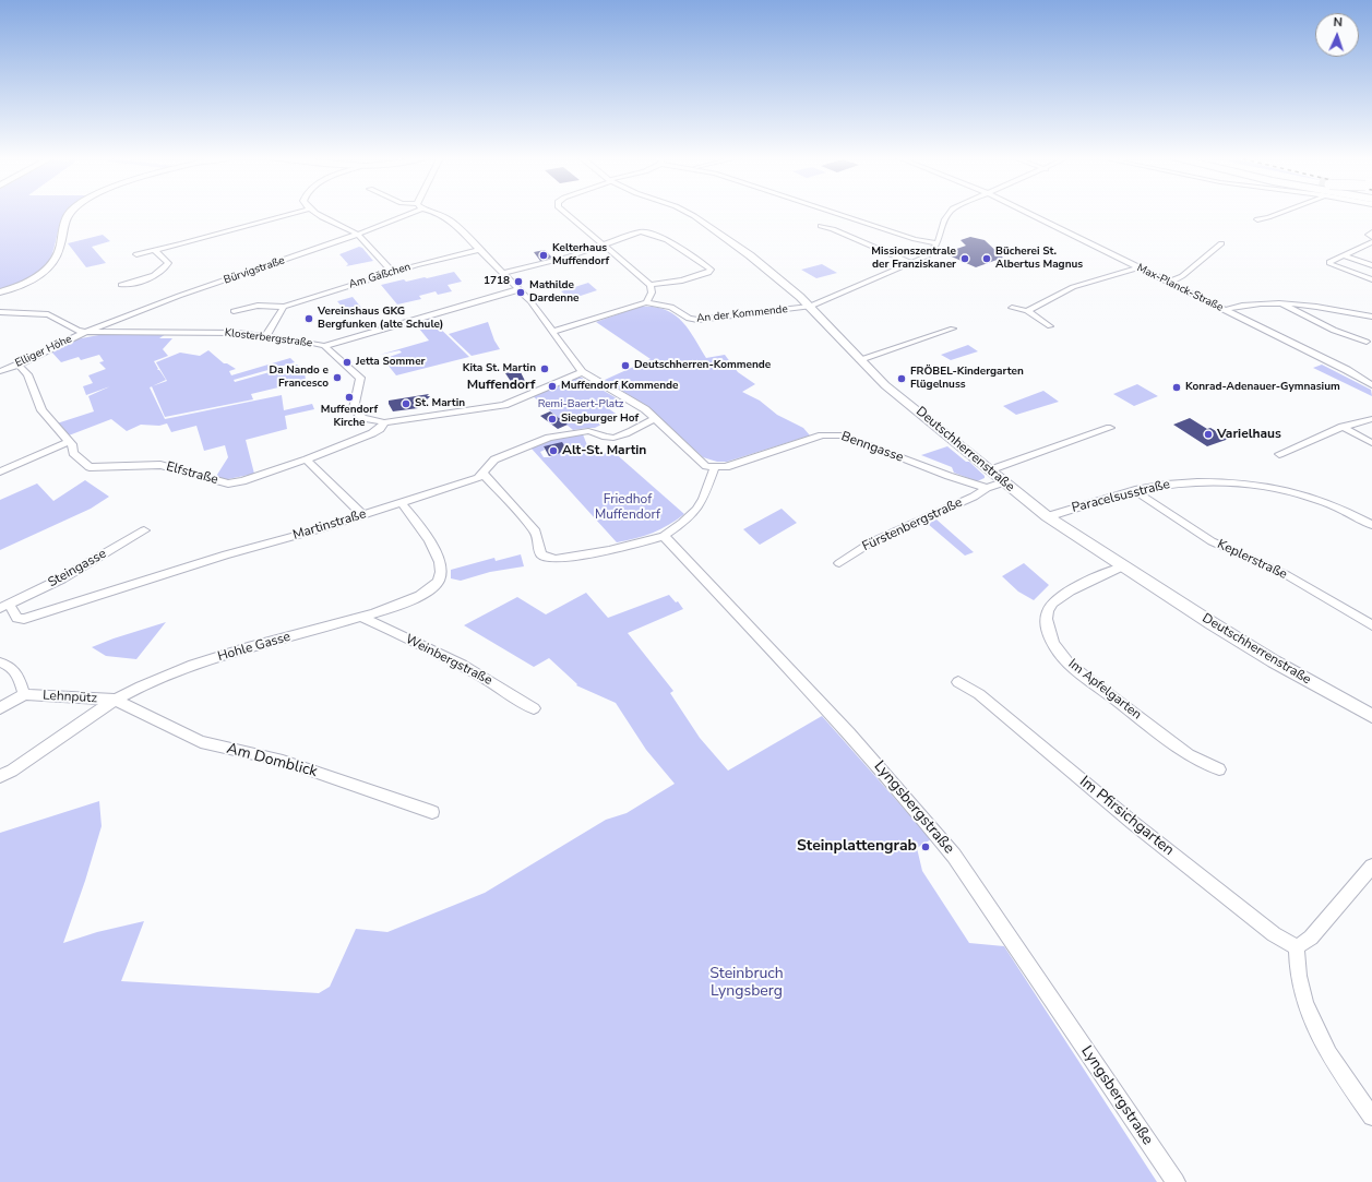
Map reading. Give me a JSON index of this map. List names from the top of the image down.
{
  "streets": {
    "street": [
      "Bürvigstraße",
      "Am Gäßchen",
      "Max-Planck-Straße",
      "An der Kommende",
      "Klosterbergstraße",
      "Elliger Höhe",
      "Benngasse",
      "Deutschherrenstraße",
      "Elfstraße",
      "Paracelsusstraße",
      "Martinstraße",
      "Fürstenbergstraße",
      "Keplerstraße",
      "Steingasse",
      "Hohle Gasse",
      "Weinbergstraße",
      "Im Apfelgarten",
      "Lehnpütz",
      "Am Domblick",
      "Lyngsbergstraße",
      "Im Pfirsichgarten"
    ]
  },
  "crossings": [
    ["Bürvigstraße", "Klosterbergstraße"],
    ["Bürvigstraße", "Elliger Höhe"],
    ["An der Kommende", "Deutschherrenstraße"],
    ["Klosterbergstraße", "Elliger Höhe"],
    ["Klosterbergstraße", "Elfstraße"],
    ["Elliger Höhe", "Elfstraße"],
    ["Benngasse", "Fürstenbergstraße"],
    ["Deutschherrenstraße", "Paracelsusstraße"],
    ["Deutschherrenstraße", "Im Apfelgarten"],
    ["Paracelsusstraße", "Keplerstraße"],
    ["Martinstraße", "Steingasse"],
    ["Martinstraße", "Hohle Gasse"],
    ["Hohle Gasse", "Weinbergstraße"],
    ["Hohle Gasse", "Lehnpütz"],
    ["Hohle Gasse", "Am Domblick"],
    ["Lehnpütz", "Am Domblick"]
  ],
  "districts": ["Muffendorf"],
  "parks": ["Remi-Baert-Platz", "Friedhof Muffendorf", "Steinbruch Lyngsberg"],
  "places": [
    "Kelterhaus Muffendorf",
    "Missionszentrale der Franziskaner",
    "Bücherei St. Albertus Magnus",
    "1718",
    "Mathilde Dardenne",
    "Vereinshaus GKG Bergfunken (alte Schule)",
    "Jetta Sommer",
    "Deutschherren-Kommende",
    "Kita St. Martin",
    "Da Nando e Francesco",
    "FRÖBEL-Kindergarten Flügelnuss",
    "Muffendorf Kommende",
    "Konrad-Adenauer-Gymnasium",
    "Muffendorf Kirche",
    "St. Martin",
    "Siegburger Hof",
    "Varielhaus",
    "Alt-St. Martin",
    "Steinplattengrab"
  ],
  "north": "top"
}
